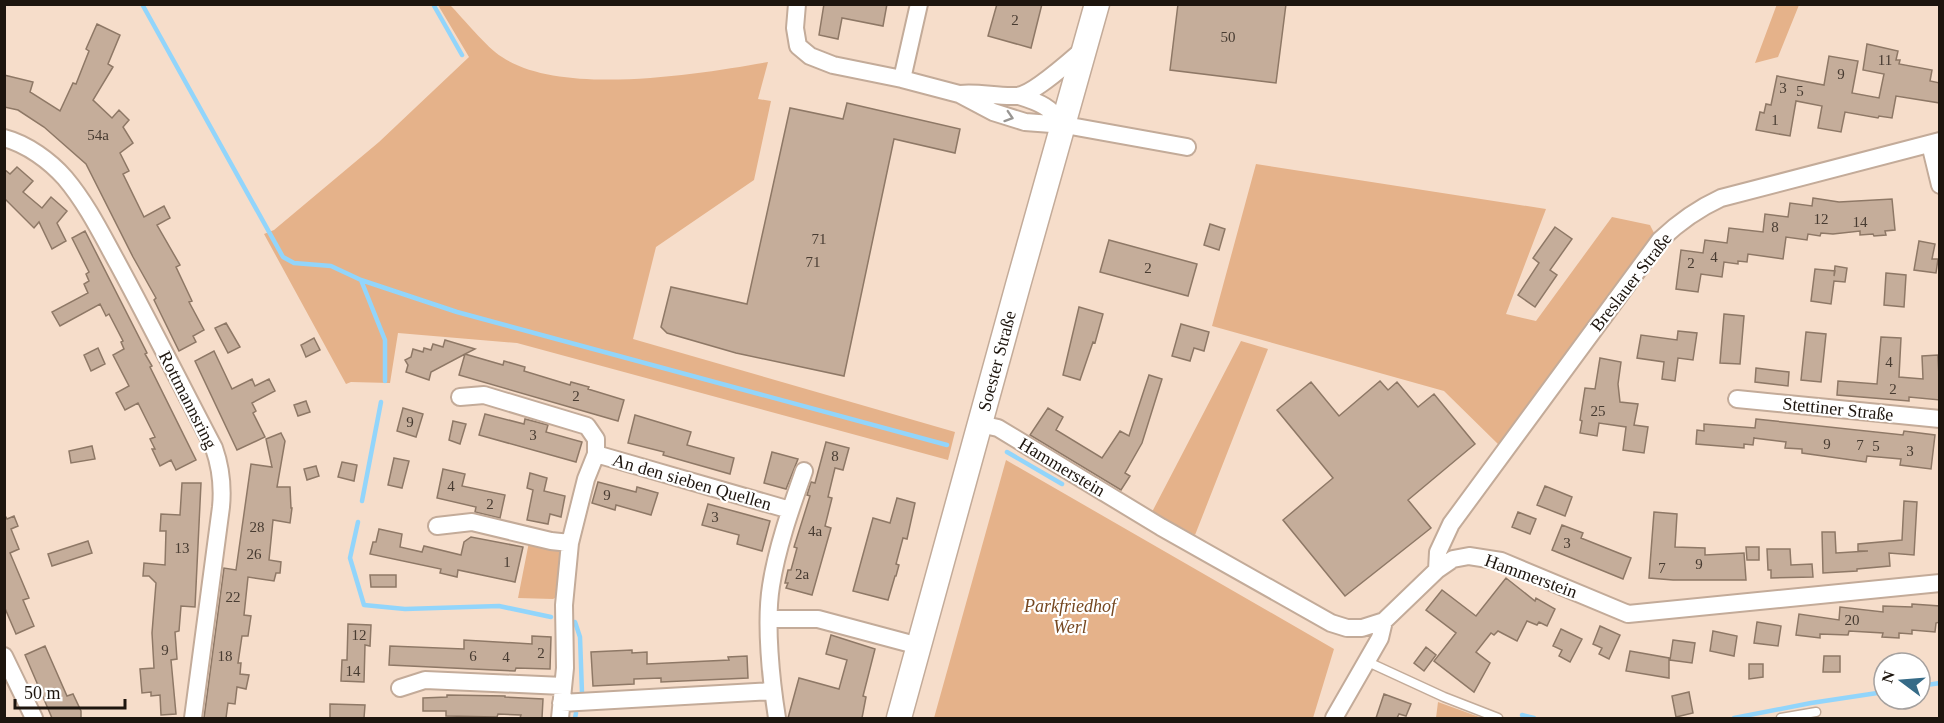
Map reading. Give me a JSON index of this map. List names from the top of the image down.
{
  "streets": {
    "main road": ["Soester Straße"],
    "street": [
      "Breslauer Straße",
      "Rottmannsring",
      "Stettiner Straße",
      "Hammerstein",
      "An den sieben Quellen"
    ]
  },
  "crossings": [
    ["Breslauer Straße", "Hammerstein"],
    ["Soester Straße", "Hammerstein"]
  ],
  "parks": ["Parkfriedhof Werl"],
  "house_numbers": [
    "2",
    "50",
    "11",
    "9",
    "3",
    "5",
    "1",
    "54a",
    "12",
    "14",
    "8",
    "71",
    "4",
    "71",
    "2",
    "2",
    "4",
    "2",
    "2",
    "25",
    "9",
    "3",
    "9",
    "7",
    "5",
    "3",
    "8",
    "4",
    "9",
    "2",
    "3",
    "28",
    "4a",
    "3",
    "13",
    "26",
    "1",
    "9",
    "7",
    "2a",
    "22",
    "20",
    "12",
    "9",
    "2",
    "18",
    "6",
    "4",
    "14"
  ],
  "scale_bar": "50 m",
  "north": "left"
}
